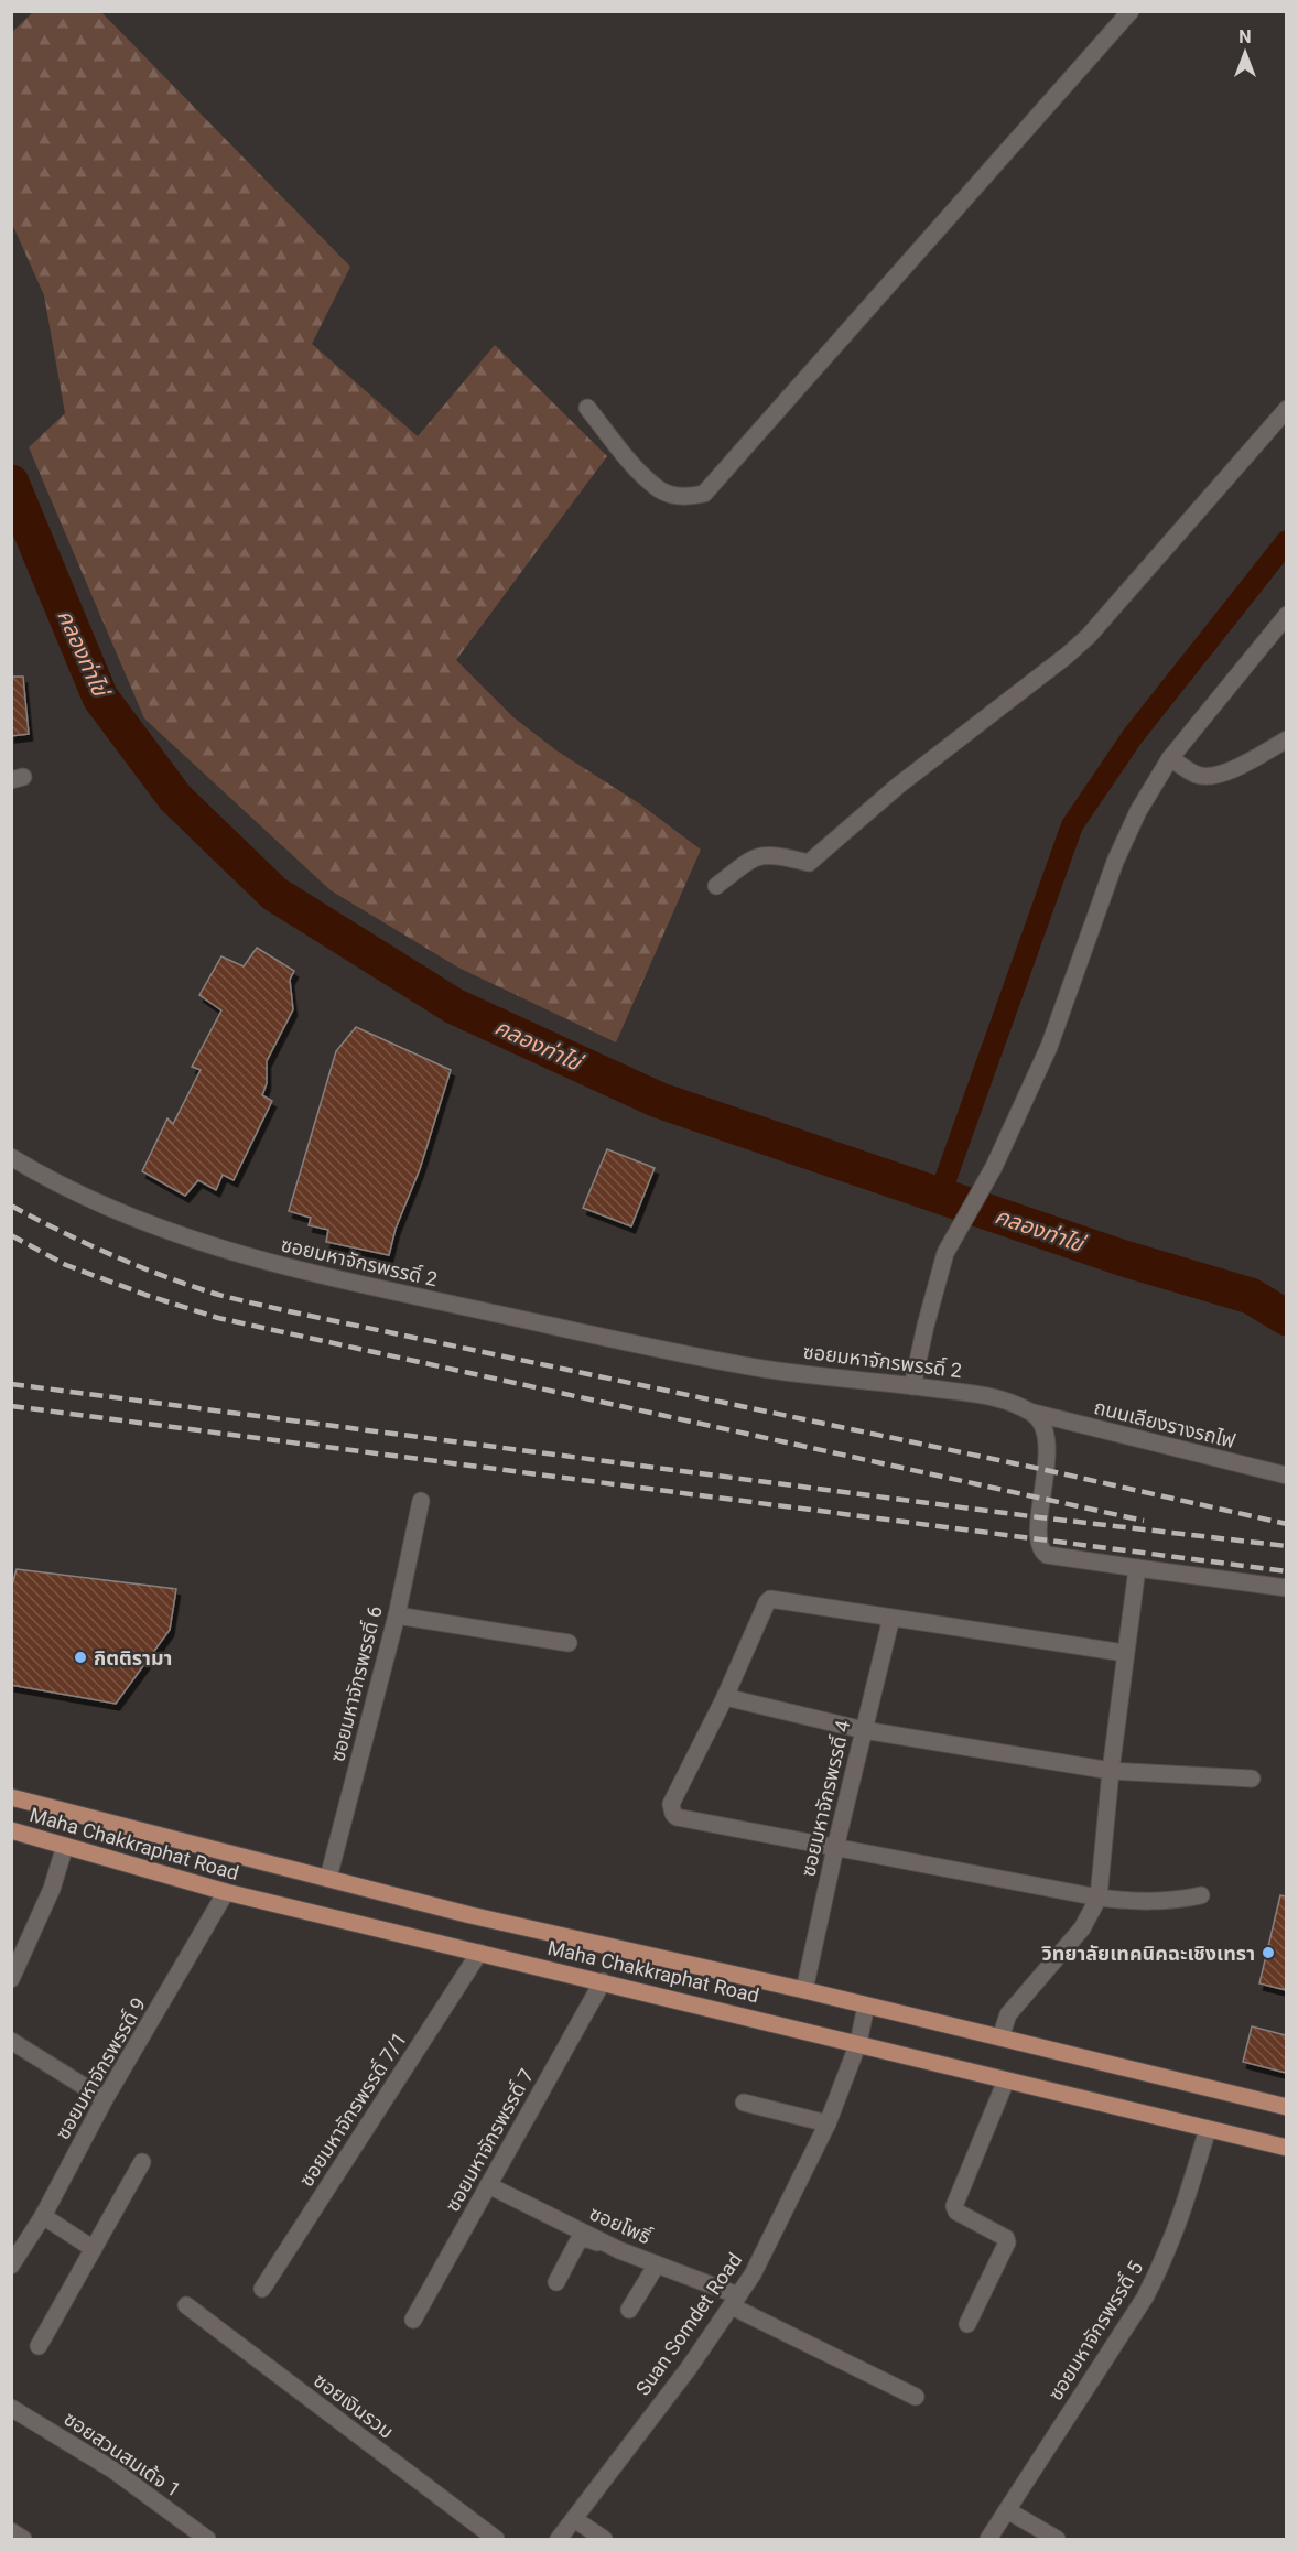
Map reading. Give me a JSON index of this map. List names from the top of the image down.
{
  "streets": {
    "main road": ["Maha Chakkraphat Road"],
    "street": [
      "ซอยมหาจักรพรรดิ์ 2",
      "ถนนเลียงรางรถไฟ",
      "ซอยมหาจักรพรรดิ์ 6",
      "ซอยมหาจักรพรรดิ์ 4",
      "ซอยมหาจักรพรรดิ์ 9",
      "ซอยมหาจักรพรรดิ์ 7/1",
      "ซอยมหาจักรพรรดิ์ 7",
      "ซอยโพธิ์",
      "Suan Somdet Road",
      "ซอยมหาจักรพรรดิ์ 5",
      "ซอยเงินรวม",
      "ซอยสวนสมเด้จ 1"
    ]
  },
  "crossings": [
    ["ซอยมหาจักรพรรดิ์ 2", "ถนนเลียงรางรถไฟ"],
    ["ซอยมหาจักรพรรดิ์ 6", "Maha Chakkraphat Road"],
    ["ซอยมหาจักรพรรดิ์ 4", "Maha Chakkraphat Road"],
    ["Maha Chakkraphat Road", "ซอยมหาจักรพรรดิ์ 9"],
    ["Maha Chakkraphat Road", "ซอยมหาจักรพรรดิ์ 7/1"],
    ["Maha Chakkraphat Road", "ซอยมหาจักรพรรดิ์ 7"],
    ["Maha Chakkraphat Road", "Suan Somdet Road"],
    ["Maha Chakkraphat Road", "ซอยมหาจักรพรรดิ์ 5"],
    ["ซอยมหาจักรพรรดิ์ 7", "ซอยโพธิ์"],
    ["ซอยโพธิ์", "Suan Somdet Road"]
  ],
  "water": ["คลองท่าไข่"],
  "places": ["กิตติรามา", "วิทยาลัยเทคนิคฉะเชิงเทรา"],
  "north": "top"
}
